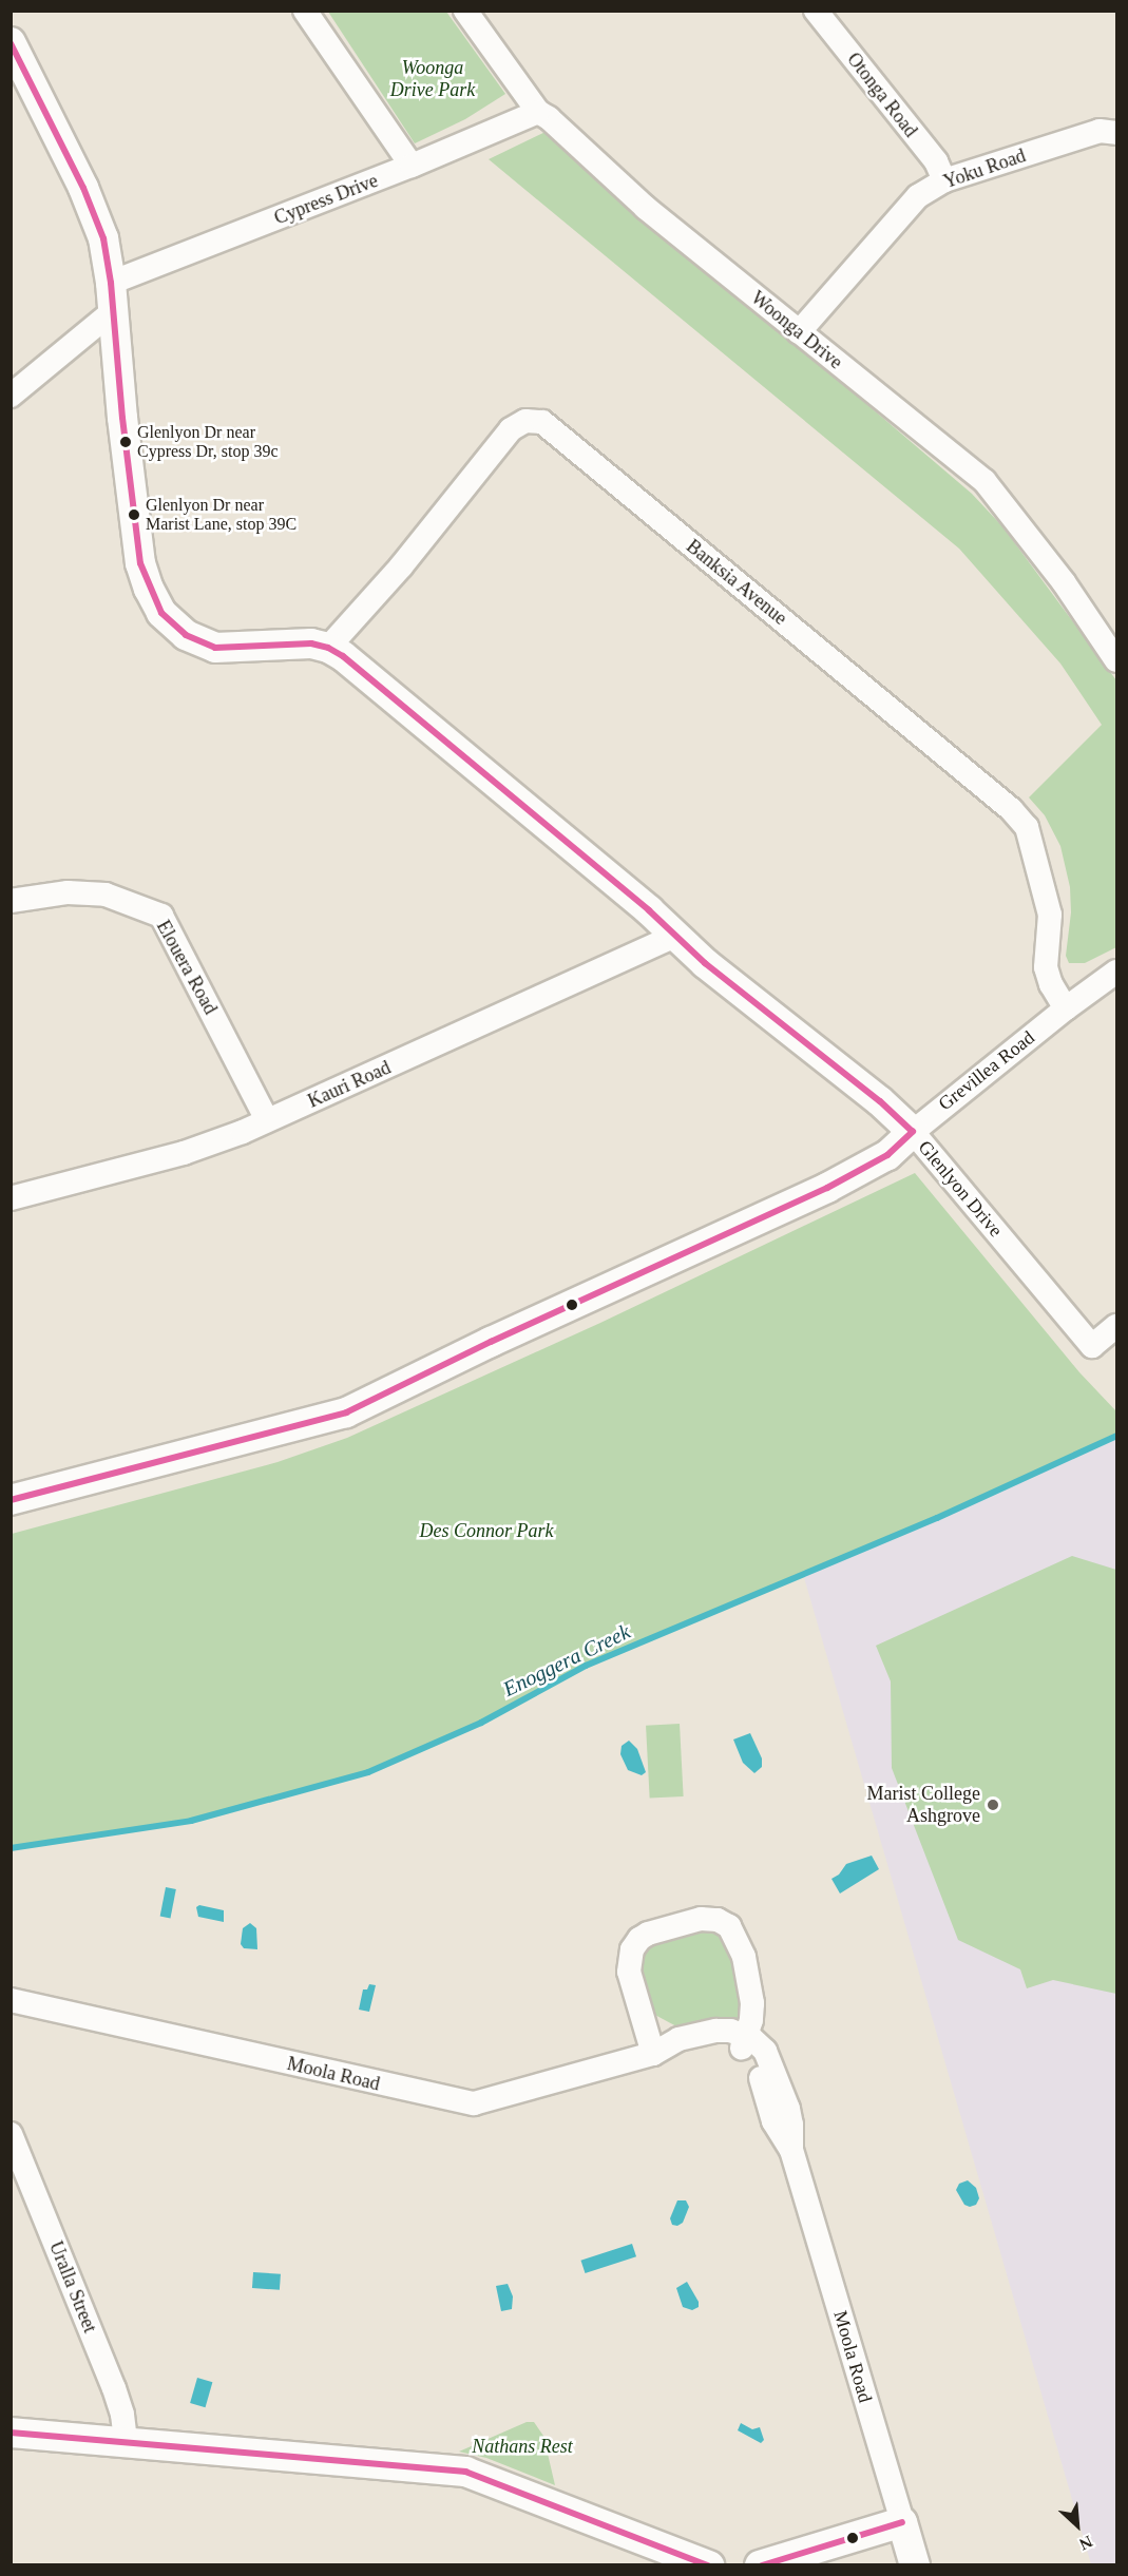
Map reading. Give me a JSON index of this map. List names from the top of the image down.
{
  "streets": {
    "street": [
      "Otonga Road",
      "Yoku Road",
      "Cypress Drive",
      "Woonga Drive",
      "Banksia Avenue",
      "Elouera Road",
      "Grevillea Road",
      "Kauri Road",
      "Glenlyon Drive",
      "Moola Road",
      "Uralla Street"
    ]
  },
  "crossings": [
    ["Otonga Road", "Yoku Road"],
    ["Yoku Road", "Woonga Drive"],
    ["Cypress Drive", "Woonga Drive"],
    ["Cypress Drive", "Glenlyon Drive"],
    ["Banksia Avenue", "Grevillea Road"],
    ["Banksia Avenue", "Glenlyon Drive"],
    ["Elouera Road", "Kauri Road"],
    ["Grevillea Road", "Glenlyon Drive"],
    ["Kauri Road", "Glenlyon Drive"]
  ],
  "water": ["Enoggera Creek"],
  "parks": ["Woonga Drive Park", "Des Connor Park", "Nathans Rest"],
  "places": ["Glenlyon Dr near Cypress Dr, stop 39c", "Glenlyon Dr near Marist Lane, stop 39C", "Marist College Ashgrove"],
  "north": "bottom right"
}
